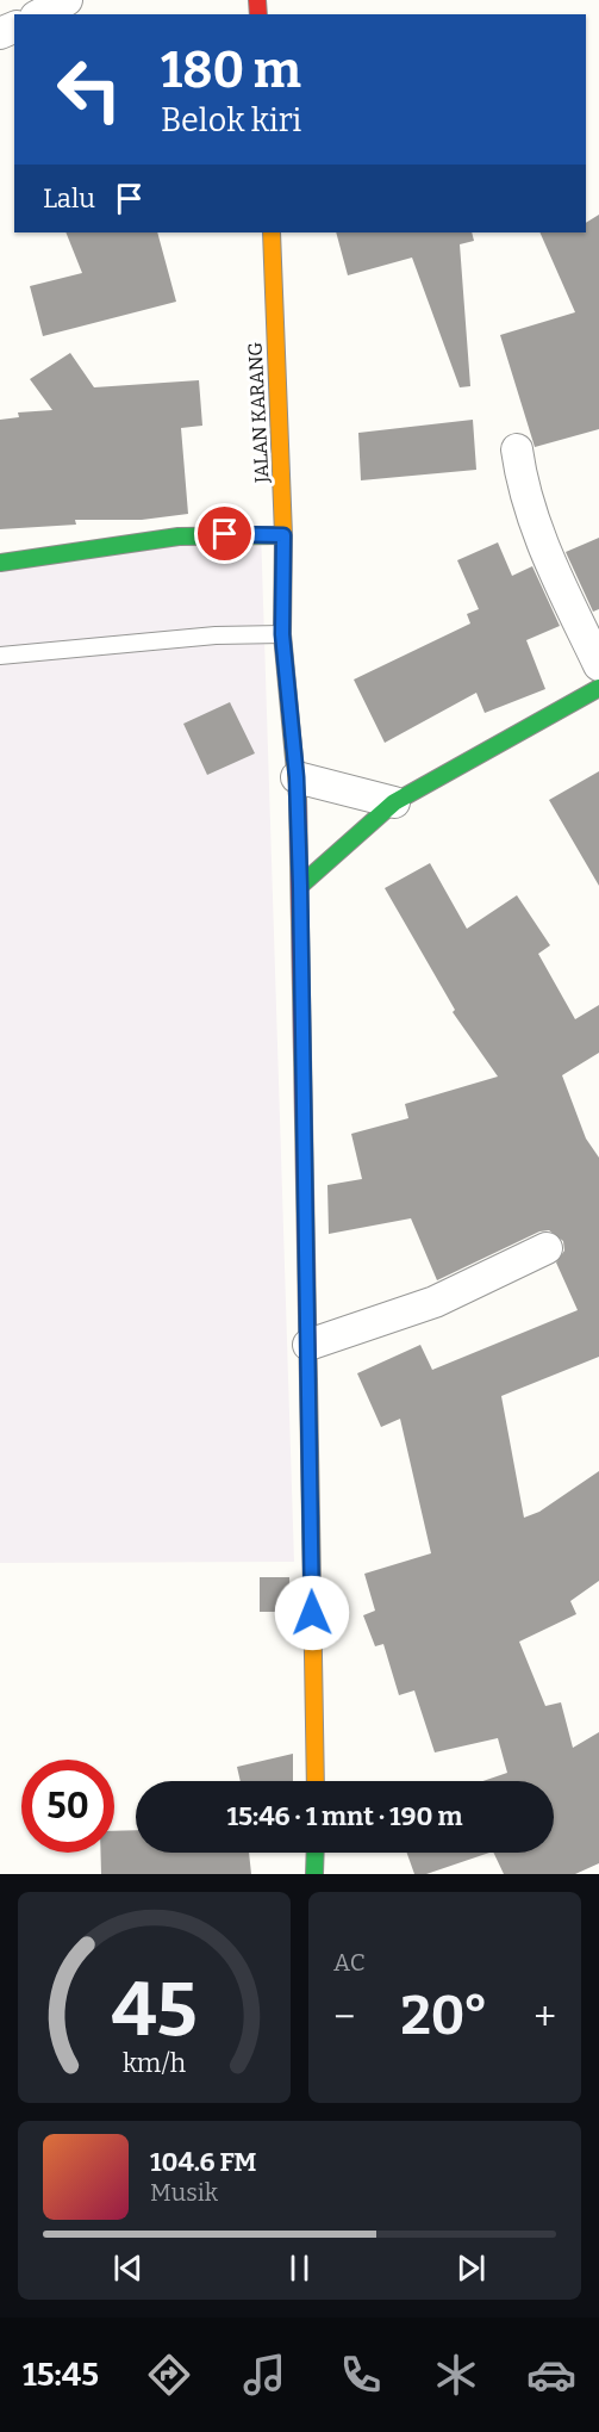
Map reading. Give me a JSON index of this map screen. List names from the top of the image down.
{
  "streets": {
    "main road": ["JALAN KARANG"]
  },
  "page": {
    "turn": ["180 m", "Belok kiri"],
    "then": "Lalu",
    "limit": "50",
    "trip": "15:46 · 1 mnt · 190 m",
    "tile": "AC",
    "heat": ["−", "20°", "+"],
    "song": ["104.6 FM", "Musik"],
    "tabs": "15:45",
    "gauge": ["45", "km/h"]
  }
}
